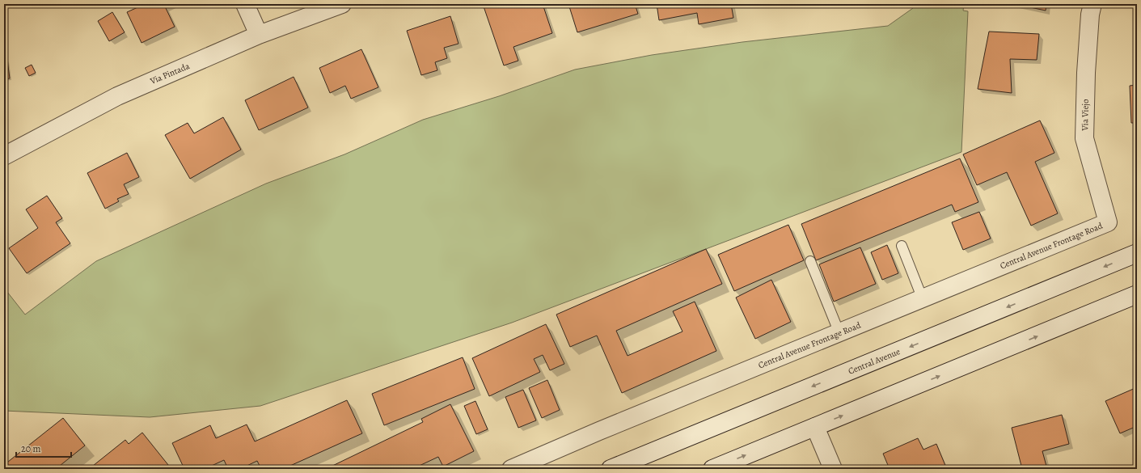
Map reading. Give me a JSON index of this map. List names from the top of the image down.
{
  "streets": {
    "street": [
      "Via Pintada",
      "Via Viejo",
      "Central Avenue Frontage Road",
      "Central Avenue"
    ]
  },
  "crossings": [
    ["Via Viejo", "Central Avenue Frontage Road"]
  ],
  "scale_bar": "20 m"
}
